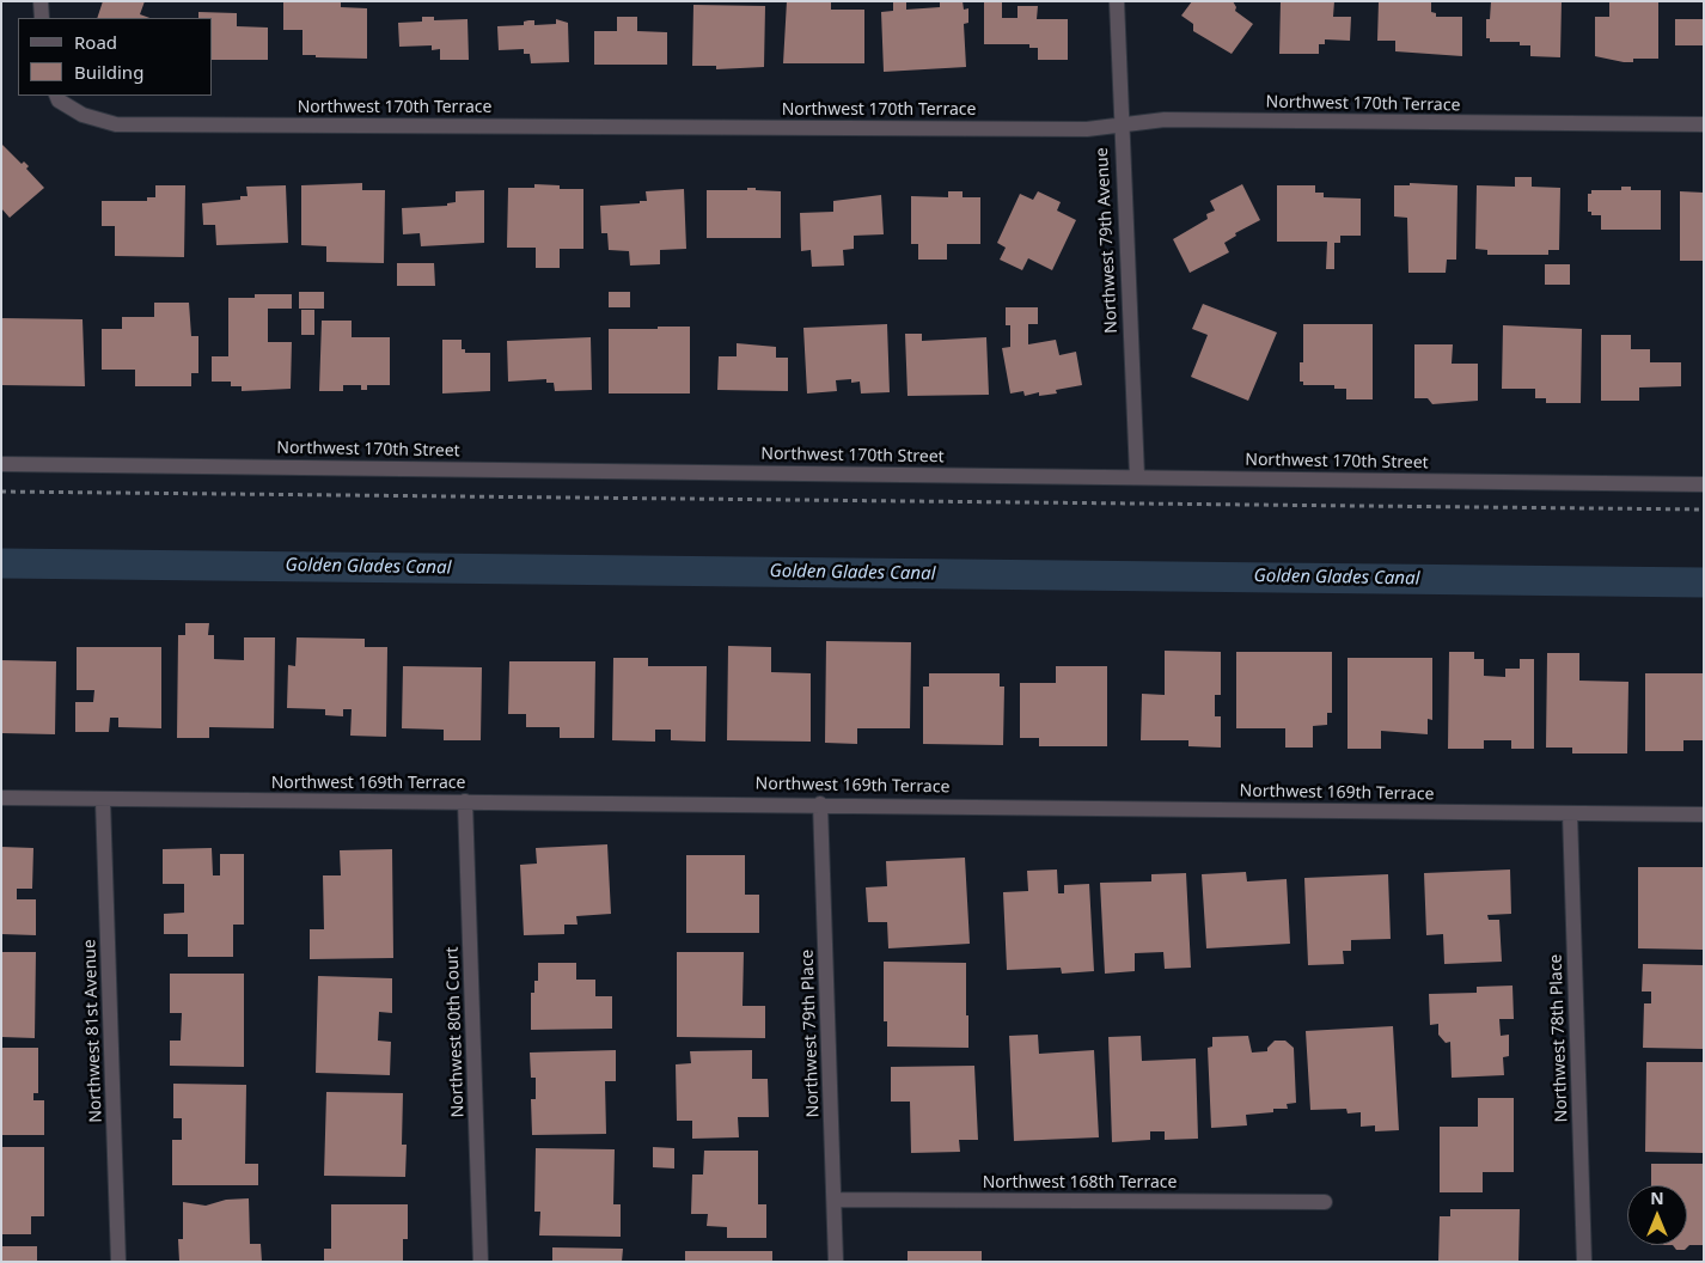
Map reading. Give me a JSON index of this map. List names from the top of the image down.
{
  "streets": {
    "street": [
      "Northwest 170th Terrace",
      "Northwest 79th Avenue",
      "Northwest 170th Street",
      "Northwest 169th Terrace",
      "Northwest 81st Avenue",
      "Northwest 80th Court",
      "Northwest 79th Place",
      "Northwest 78th Place",
      "Northwest 168th Terrace"
    ]
  },
  "crossings": [
    ["Northwest 170th Terrace", "Northwest 79th Avenue"],
    ["Northwest 79th Avenue", "Northwest 170th Street"],
    ["Northwest 169th Terrace", "Northwest 81st Avenue"],
    ["Northwest 169th Terrace", "Northwest 80th Court"],
    ["Northwest 169th Terrace", "Northwest 79th Place"],
    ["Northwest 169th Terrace", "Northwest 78th Place"],
    ["Northwest 79th Place", "Northwest 168th Terrace"]
  ],
  "water": ["Golden Glades Canal"],
  "legend": ["Road", "Building"],
  "north": "top"
}
